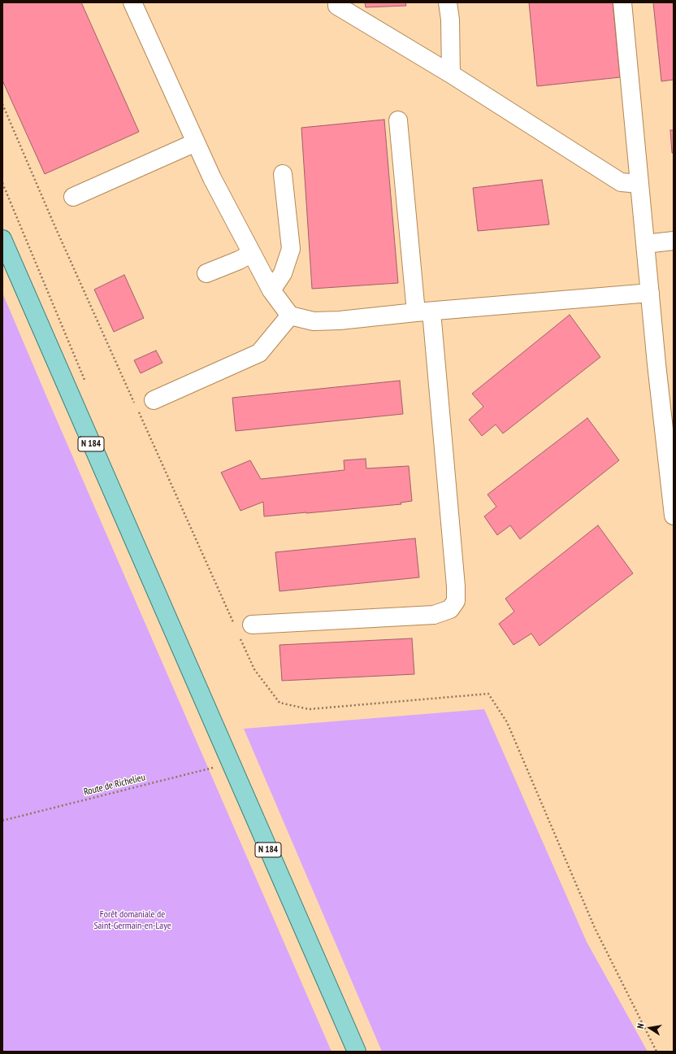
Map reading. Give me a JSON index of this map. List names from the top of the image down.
{
  "streets": {
    "main road": ["N 184"],
    "path": ["Route de Richelieu"]
  },
  "crossings": [
    ["N 184", "Route de Richelieu"]
  ],
  "parks": ["Forêt domaniale de Saint-Germain-en-Laye"],
  "north": "left"
}
